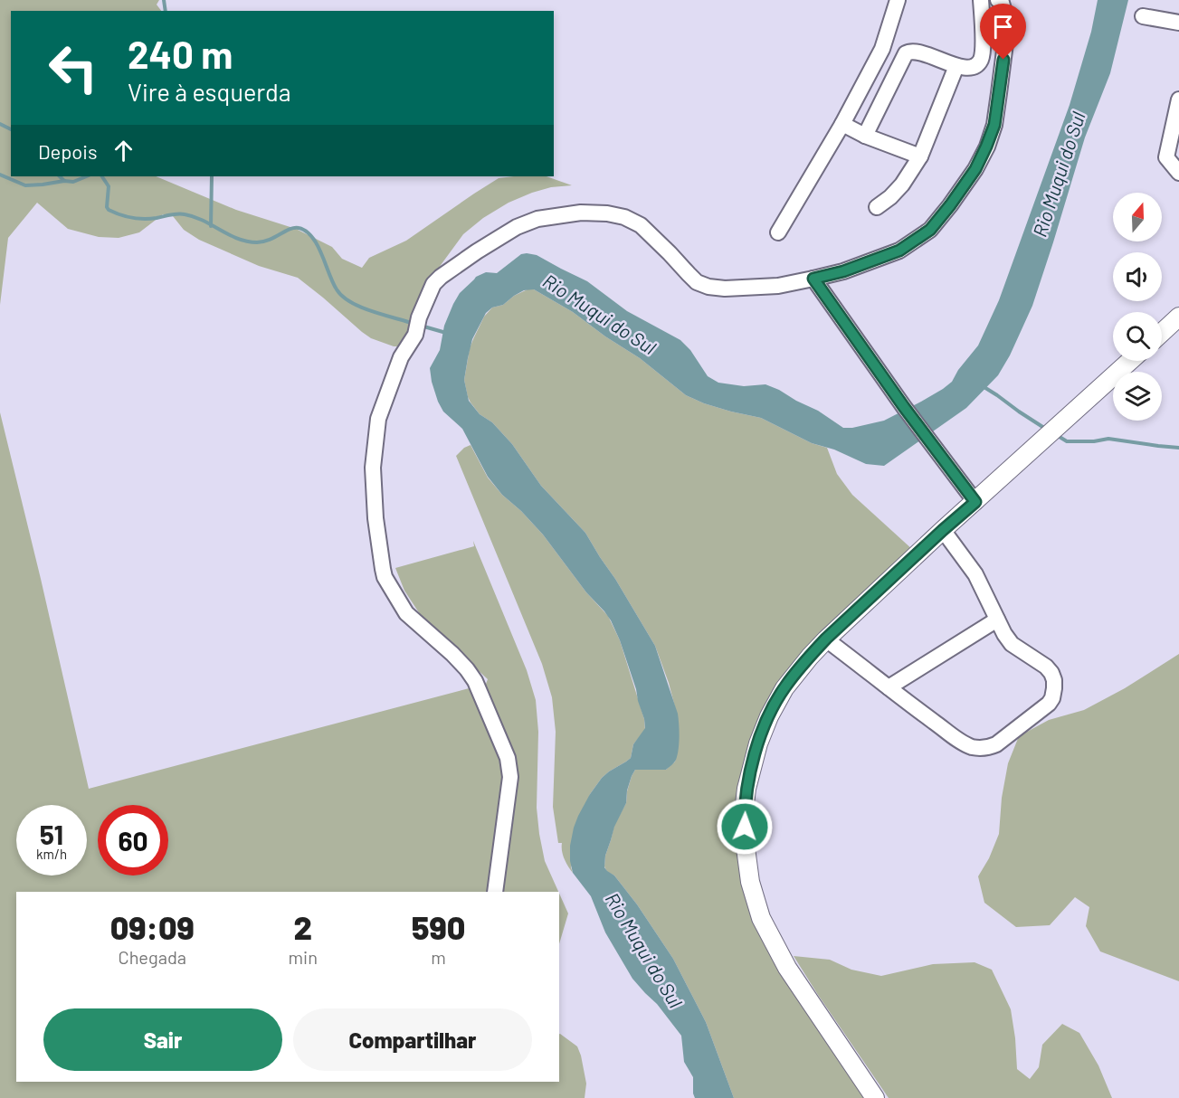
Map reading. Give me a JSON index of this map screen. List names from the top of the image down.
{
  "water": ["Rio Muqui do Sul"],
  "north": "top",
  "page": {
    "turn": ["240 m", "Vire à esquerda"],
    "then": "Depois",
    "speed": "51 km/h",
    "limit": "60",
    "eta": [
      "09:09",
      "Chegada",
      "2",
      "min",
      "590",
      "m"
    ],
    "buttons": ["Sair", "Compartilhar"]
  }
}
